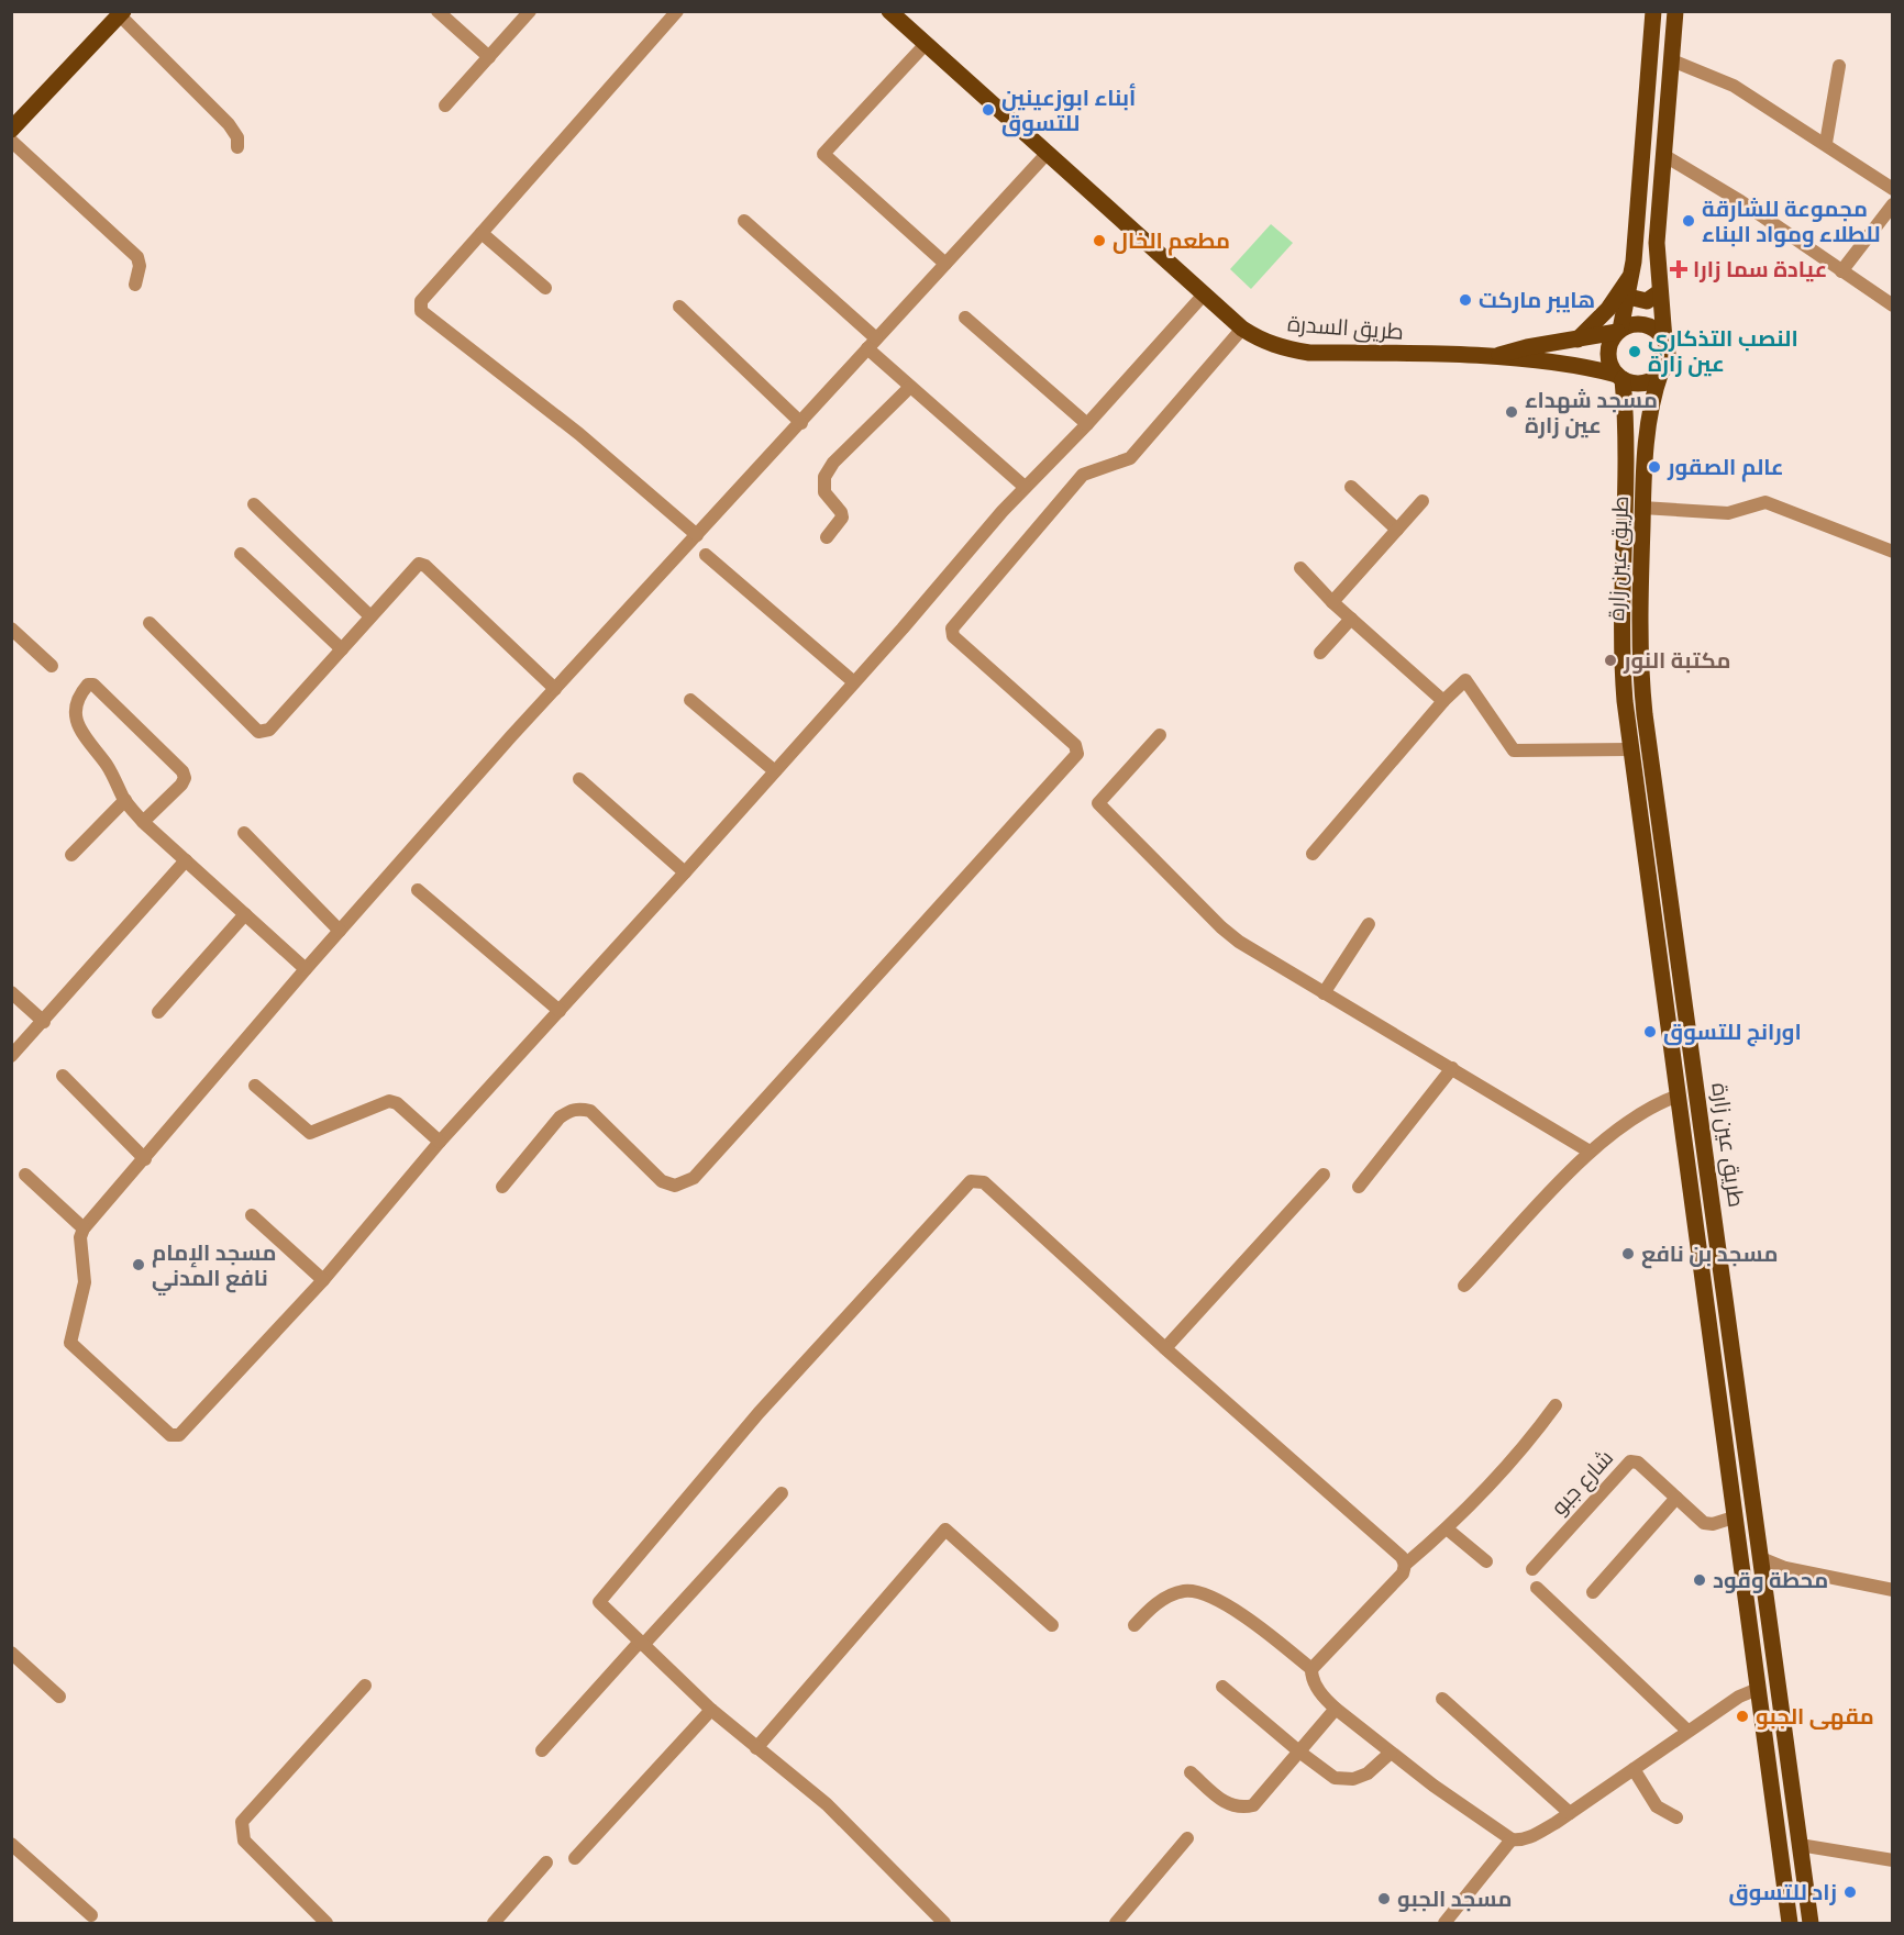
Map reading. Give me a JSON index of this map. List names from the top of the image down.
{
  "streets": {
    "main road": ["طريق السدرة", "طريق عين زارة"],
    "street": ["شارع جبو"]
  },
  "crossings": [
    ["طريق السدرة", "طريق عين زارة"],
    ["طريق عين زارة", "شارع جبو"]
  ],
  "places": {
    "other": [
      "أبناء ابوزعينين للتسوق",
      "مجموعة للشارقة للطلاء ومواد البناء",
      "مطعم الخال",
      "هايبر ماركت",
      "النصب التذكاري عين زارة",
      "مسجد شهداء عين زارة",
      "عالم الصقور",
      "مكتبة النور",
      "اورانج للتسوق",
      "مسجد بن نافع",
      "مسجد الإمام نافع المدني",
      "محطة وقود",
      "مقهى الجبو",
      "زاد للتسوق",
      "مسجد الجبو"
    ],
    "health": ["عيادة سما زارا"]
  }
}
